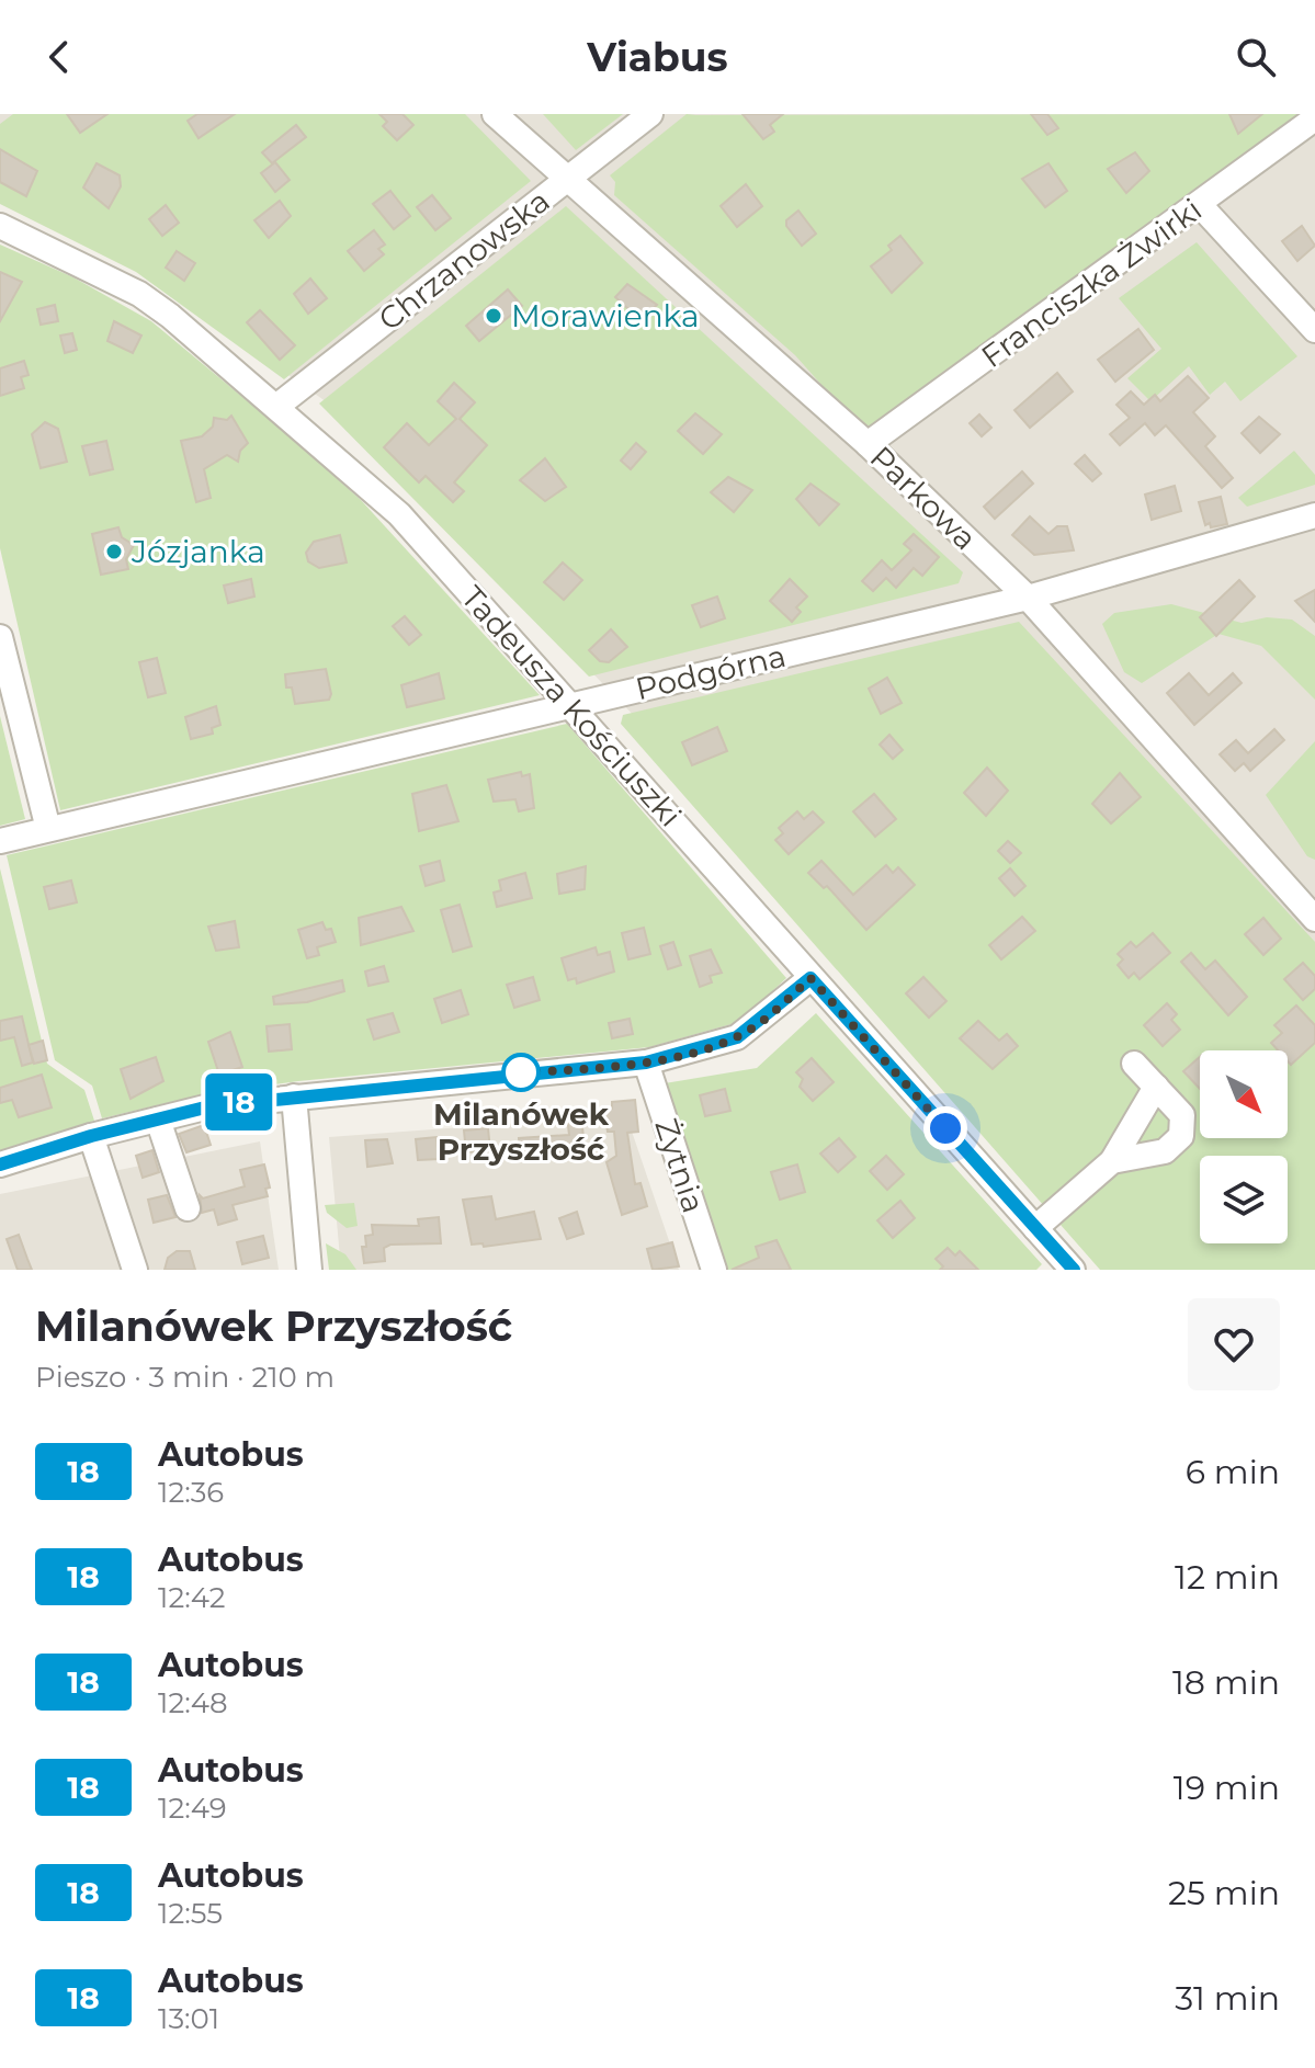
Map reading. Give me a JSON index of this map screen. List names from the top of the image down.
{
  "streets": {
    "street": [
      "Chrzanowska",
      "Franciszka Żwirki",
      "Parkowa",
      "Podgórna",
      "Tadeusza Kościuszki",
      "Żytnia"
    ]
  },
  "crossings": [
    ["Chrzanowska", "Parkowa"],
    ["Chrzanowska", "Tadeusza Kościuszki"],
    ["Franciszka Żwirki", "Parkowa"],
    ["Parkowa", "Podgórna"],
    ["Podgórna", "Tadeusza Kościuszki"]
  ],
  "places": ["Morawienka", "Józjanka", "Milanówek Przyszłość"],
  "lines": ["bus line 18"],
  "north": "bottom right",
  "page": {
    "header": "Viabus",
    "on_map": "18",
    "heading": ["Milanówek Przyszłość", "Pieszo · 3 min · 210 m"],
    "list": [
      {
        "mark": "18",
        "name": "Autobus",
        "note": "12:36",
        "value": "6 min"
      },
      {
        "mark": "18",
        "name": "Autobus",
        "note": "12:42",
        "value": "12 min"
      },
      {
        "mark": "18",
        "name": "Autobus",
        "note": "12:48",
        "value": "18 min"
      },
      {
        "mark": "18",
        "name": "Autobus",
        "note": "12:49",
        "value": "19 min"
      },
      {
        "mark": "18",
        "name": "Autobus",
        "note": "12:55",
        "value": "25 min"
      },
      {
        "mark": "18",
        "name": "Autobus",
        "note": "13:01",
        "value": "31 min"
      }
    ]
  }
}
